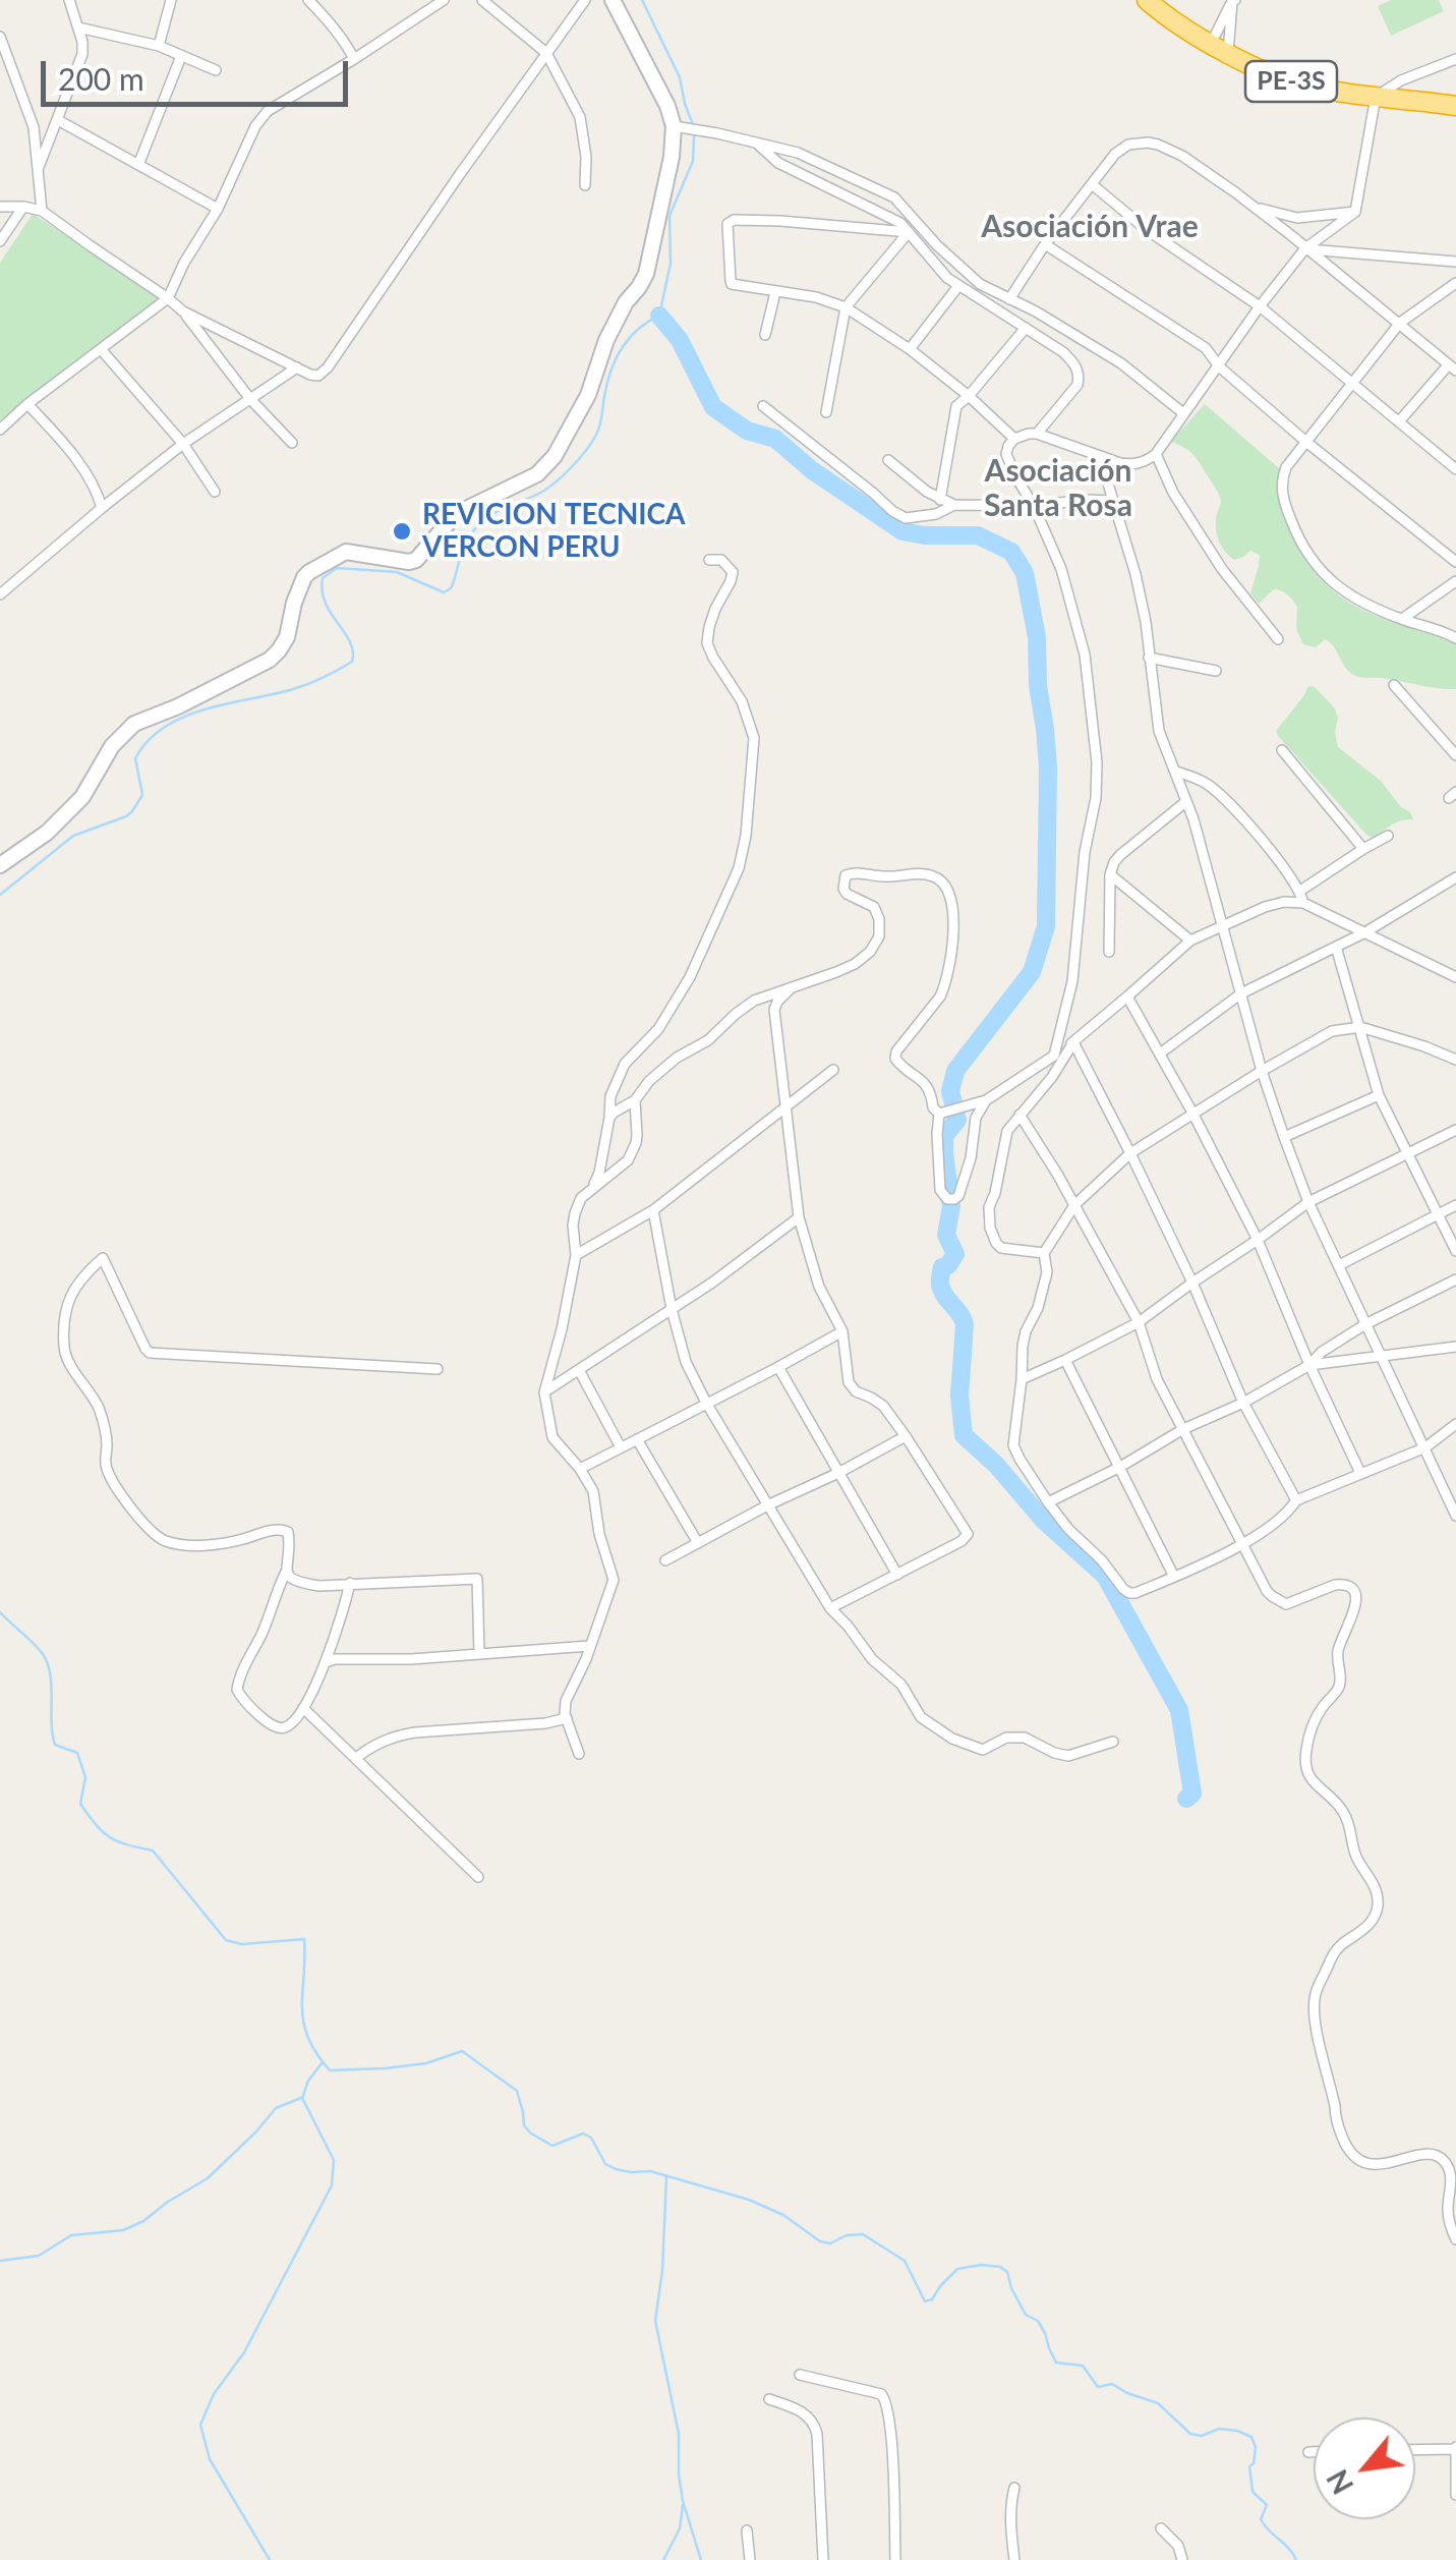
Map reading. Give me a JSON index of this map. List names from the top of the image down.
{
  "streets": {
    "highway": ["PE-3S"]
  },
  "districts": ["Asociación Vrae", "Asociación Santa Rosa"],
  "places": ["REVICION TECNICA VERCON PERU"],
  "scale_bar": "200 m",
  "north": "bottom left"
}
